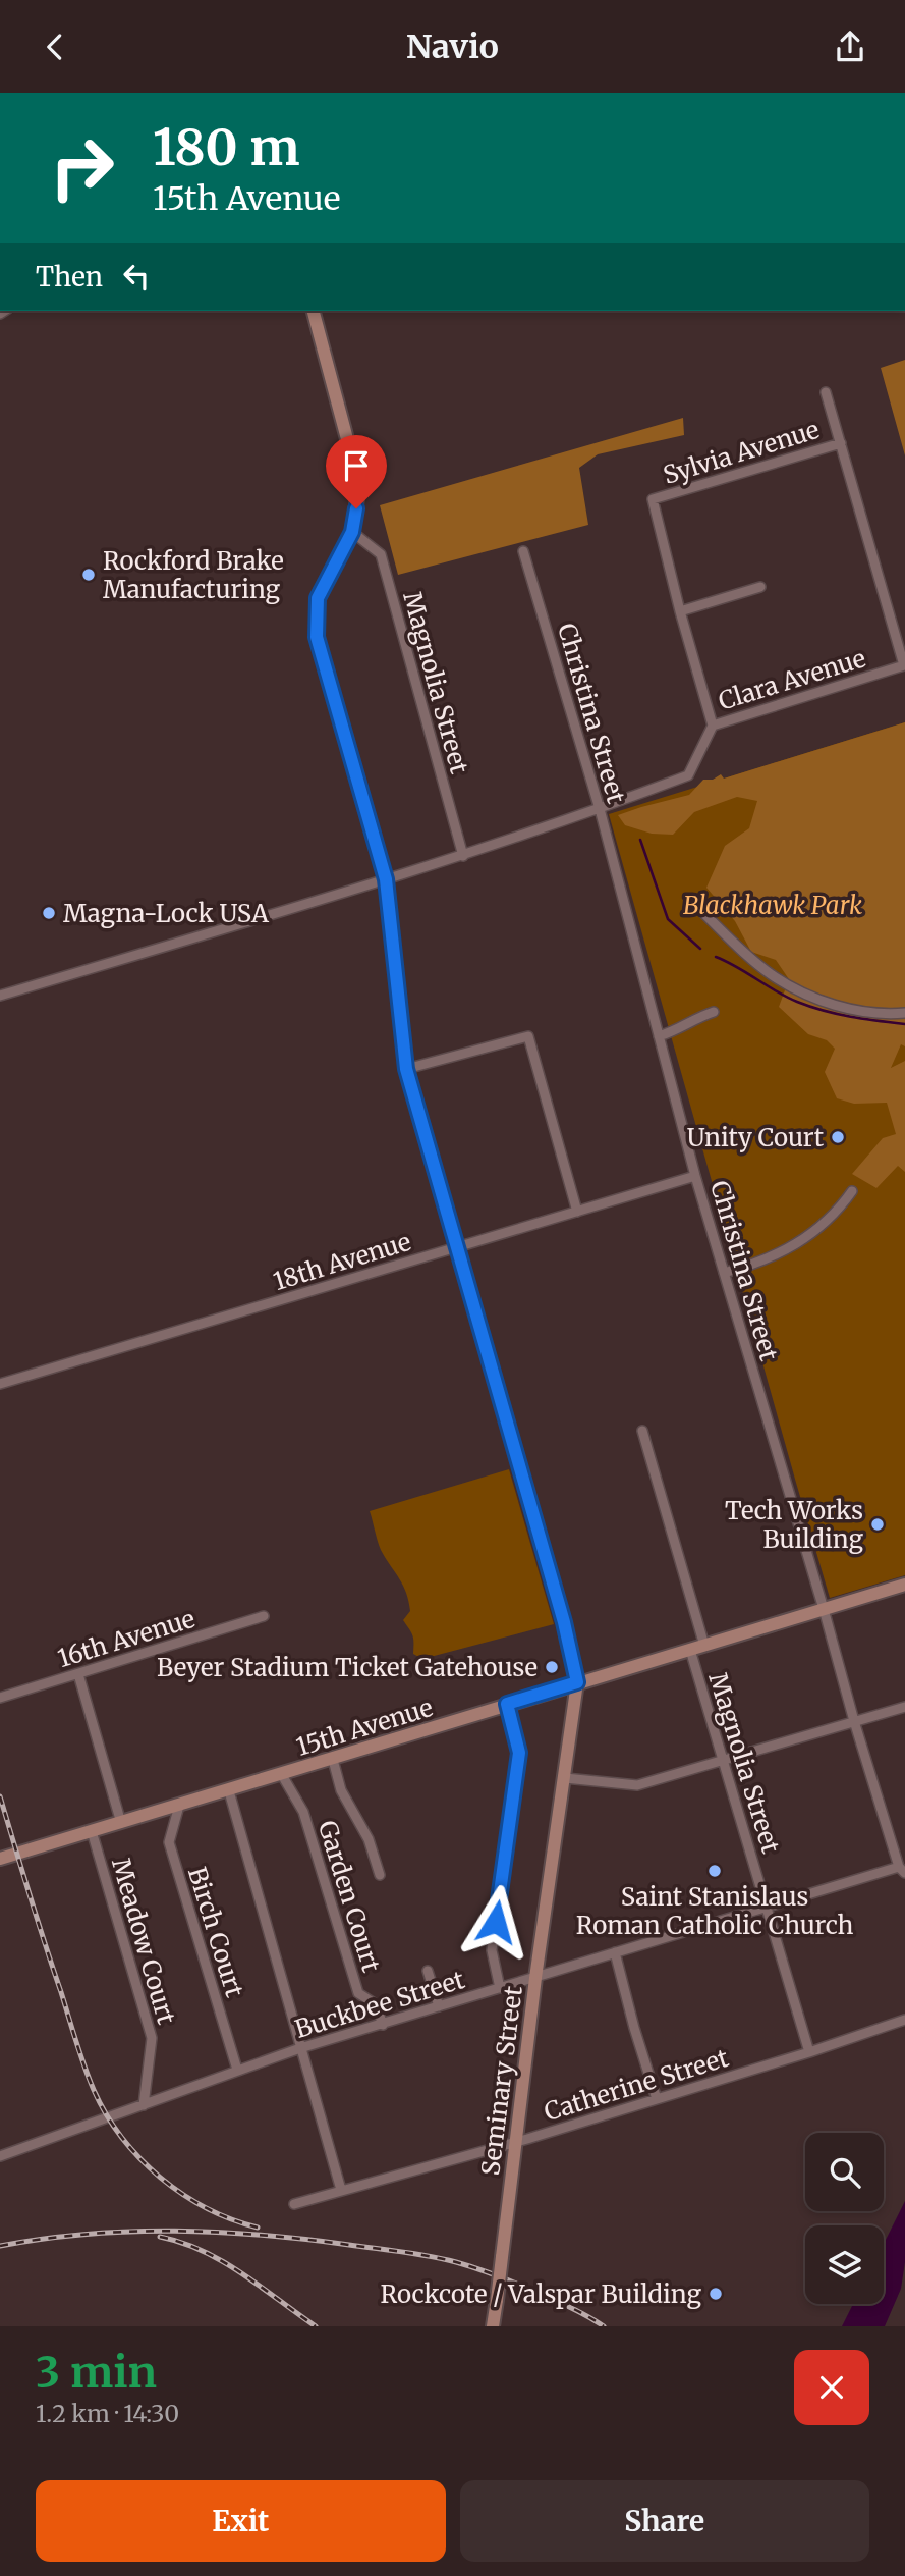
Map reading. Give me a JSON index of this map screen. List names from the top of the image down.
{
  "streets": {
    "street": [
      "Sylvia Avenue",
      "Clara Avenue",
      "Magnolia Street",
      "Christina Street",
      "18th Avenue",
      "16th Avenue",
      "15th Avenue",
      "Garden Court",
      "Birch Court",
      "Meadow Court",
      "Buckbee Street",
      "Seminary Street",
      "Catherine Street"
    ]
  },
  "crossings": [
    ["Clara Avenue", "Magnolia Street"],
    ["Clara Avenue", "Christina Street"],
    ["Clara Avenue", "Seminary Street"],
    ["Magnolia Street", "15th Avenue"],
    ["Magnolia Street", "Buckbee Street"],
    ["Magnolia Street", "Seminary Street"],
    ["Magnolia Street", "Catherine Street"],
    ["Christina Street", "18th Avenue"],
    ["Christina Street", "15th Avenue"],
    ["Christina Street", "Buckbee Street"],
    ["18th Avenue", "Seminary Street"],
    ["15th Avenue", "Garden Court"],
    ["15th Avenue", "Birch Court"],
    ["15th Avenue", "Meadow Court"],
    ["15th Avenue", "Seminary Street"],
    ["Garden Court", "Buckbee Street"],
    ["Birch Court", "Buckbee Street"],
    ["Birch Court", "Catherine Street"],
    ["Meadow Court", "Buckbee Street"],
    ["Buckbee Street", "Seminary Street"],
    ["Seminary Street", "Catherine Street"]
  ],
  "parks": ["Blackhawk Park"],
  "places": [
    "Rockford Brake Manufacturing",
    "Magna-Lock USA",
    "Unity Court",
    "Tech Works Building",
    "Beyer Stadium Ticket Gatehouse",
    "Saint Stanislaus Roman Catholic Church",
    "Rockcote / Valspar Building"
  ],
  "page": {
    "header": "Navio",
    "turn": ["180 m", "15th Avenue"],
    "then": "Then",
    "heading": ["3 min", "1.2 km · 14:30"],
    "buttons": ["Exit", "Share"]
  }
}
